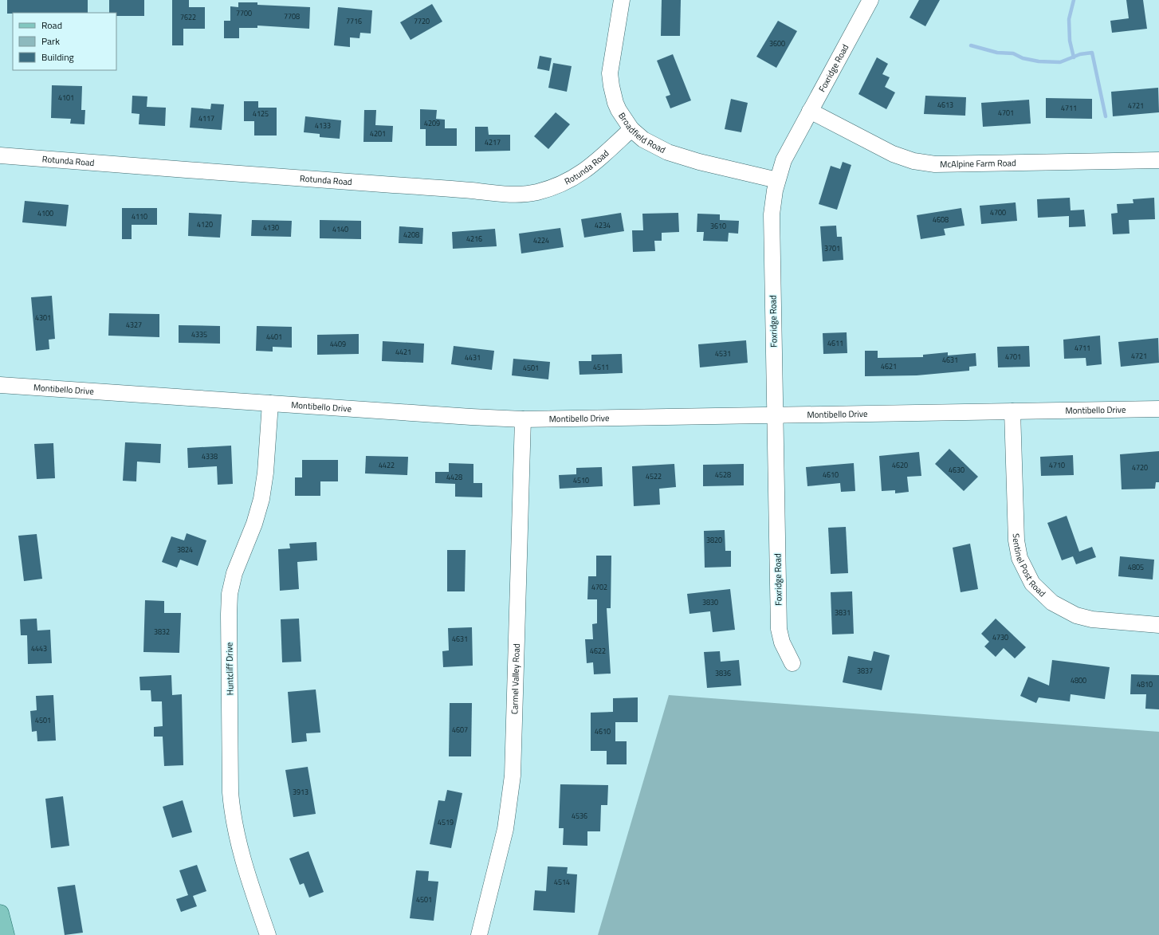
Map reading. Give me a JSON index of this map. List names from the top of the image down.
{
  "streets": {
    "street": [
      "Foxridge Road",
      "Broadfield Road",
      "Rotunda Road",
      "McAlpine Farm Road",
      "Montibello Drive",
      "Sentinel Post Road",
      "Huntcliff Drive",
      "Carmel Valley Road"
    ]
  },
  "crossings": [
    ["Foxridge Road", "Broadfield Road"],
    ["Foxridge Road", "McAlpine Farm Road"],
    ["Foxridge Road", "Montibello Drive"],
    ["Broadfield Road", "Rotunda Road"],
    ["Montibello Drive", "Sentinel Post Road"],
    ["Montibello Drive", "Huntcliff Drive"],
    ["Montibello Drive", "Carmel Valley Road"]
  ],
  "house_numbers": [
    "7700",
    "7708",
    "7622",
    "7716",
    "7720",
    "3600",
    "4101",
    "4613",
    "4721",
    "4711",
    "4701",
    "4125",
    "4117",
    "4209",
    "4133",
    "4201",
    "4217",
    "4700",
    "4100",
    "4110",
    "4608",
    "4120",
    "4234",
    "3610",
    "4130",
    "4140",
    "4208",
    "4216",
    "4224",
    "3701",
    "4301",
    "4327",
    "4335",
    "4401",
    "4611",
    "4409",
    "4711",
    "4421",
    "4531",
    "4721",
    "4701",
    "4431",
    "4631",
    "4621",
    "4511",
    "4501",
    "4338",
    "4422",
    "4620",
    "4710",
    "4720",
    "4630",
    "4528",
    "4610",
    "4522",
    "4428",
    "4510",
    "3820",
    "3824",
    "4805",
    "4702",
    "3830",
    "3831",
    "3832",
    "4730",
    "4631",
    "4443",
    "4622",
    "3837",
    "3836",
    "4800",
    "4810",
    "4501",
    "4607",
    "4610",
    "3913",
    "4536",
    "4519",
    "4514",
    "4501"
  ],
  "legend": ["Road", "Park", "Building"]
}
